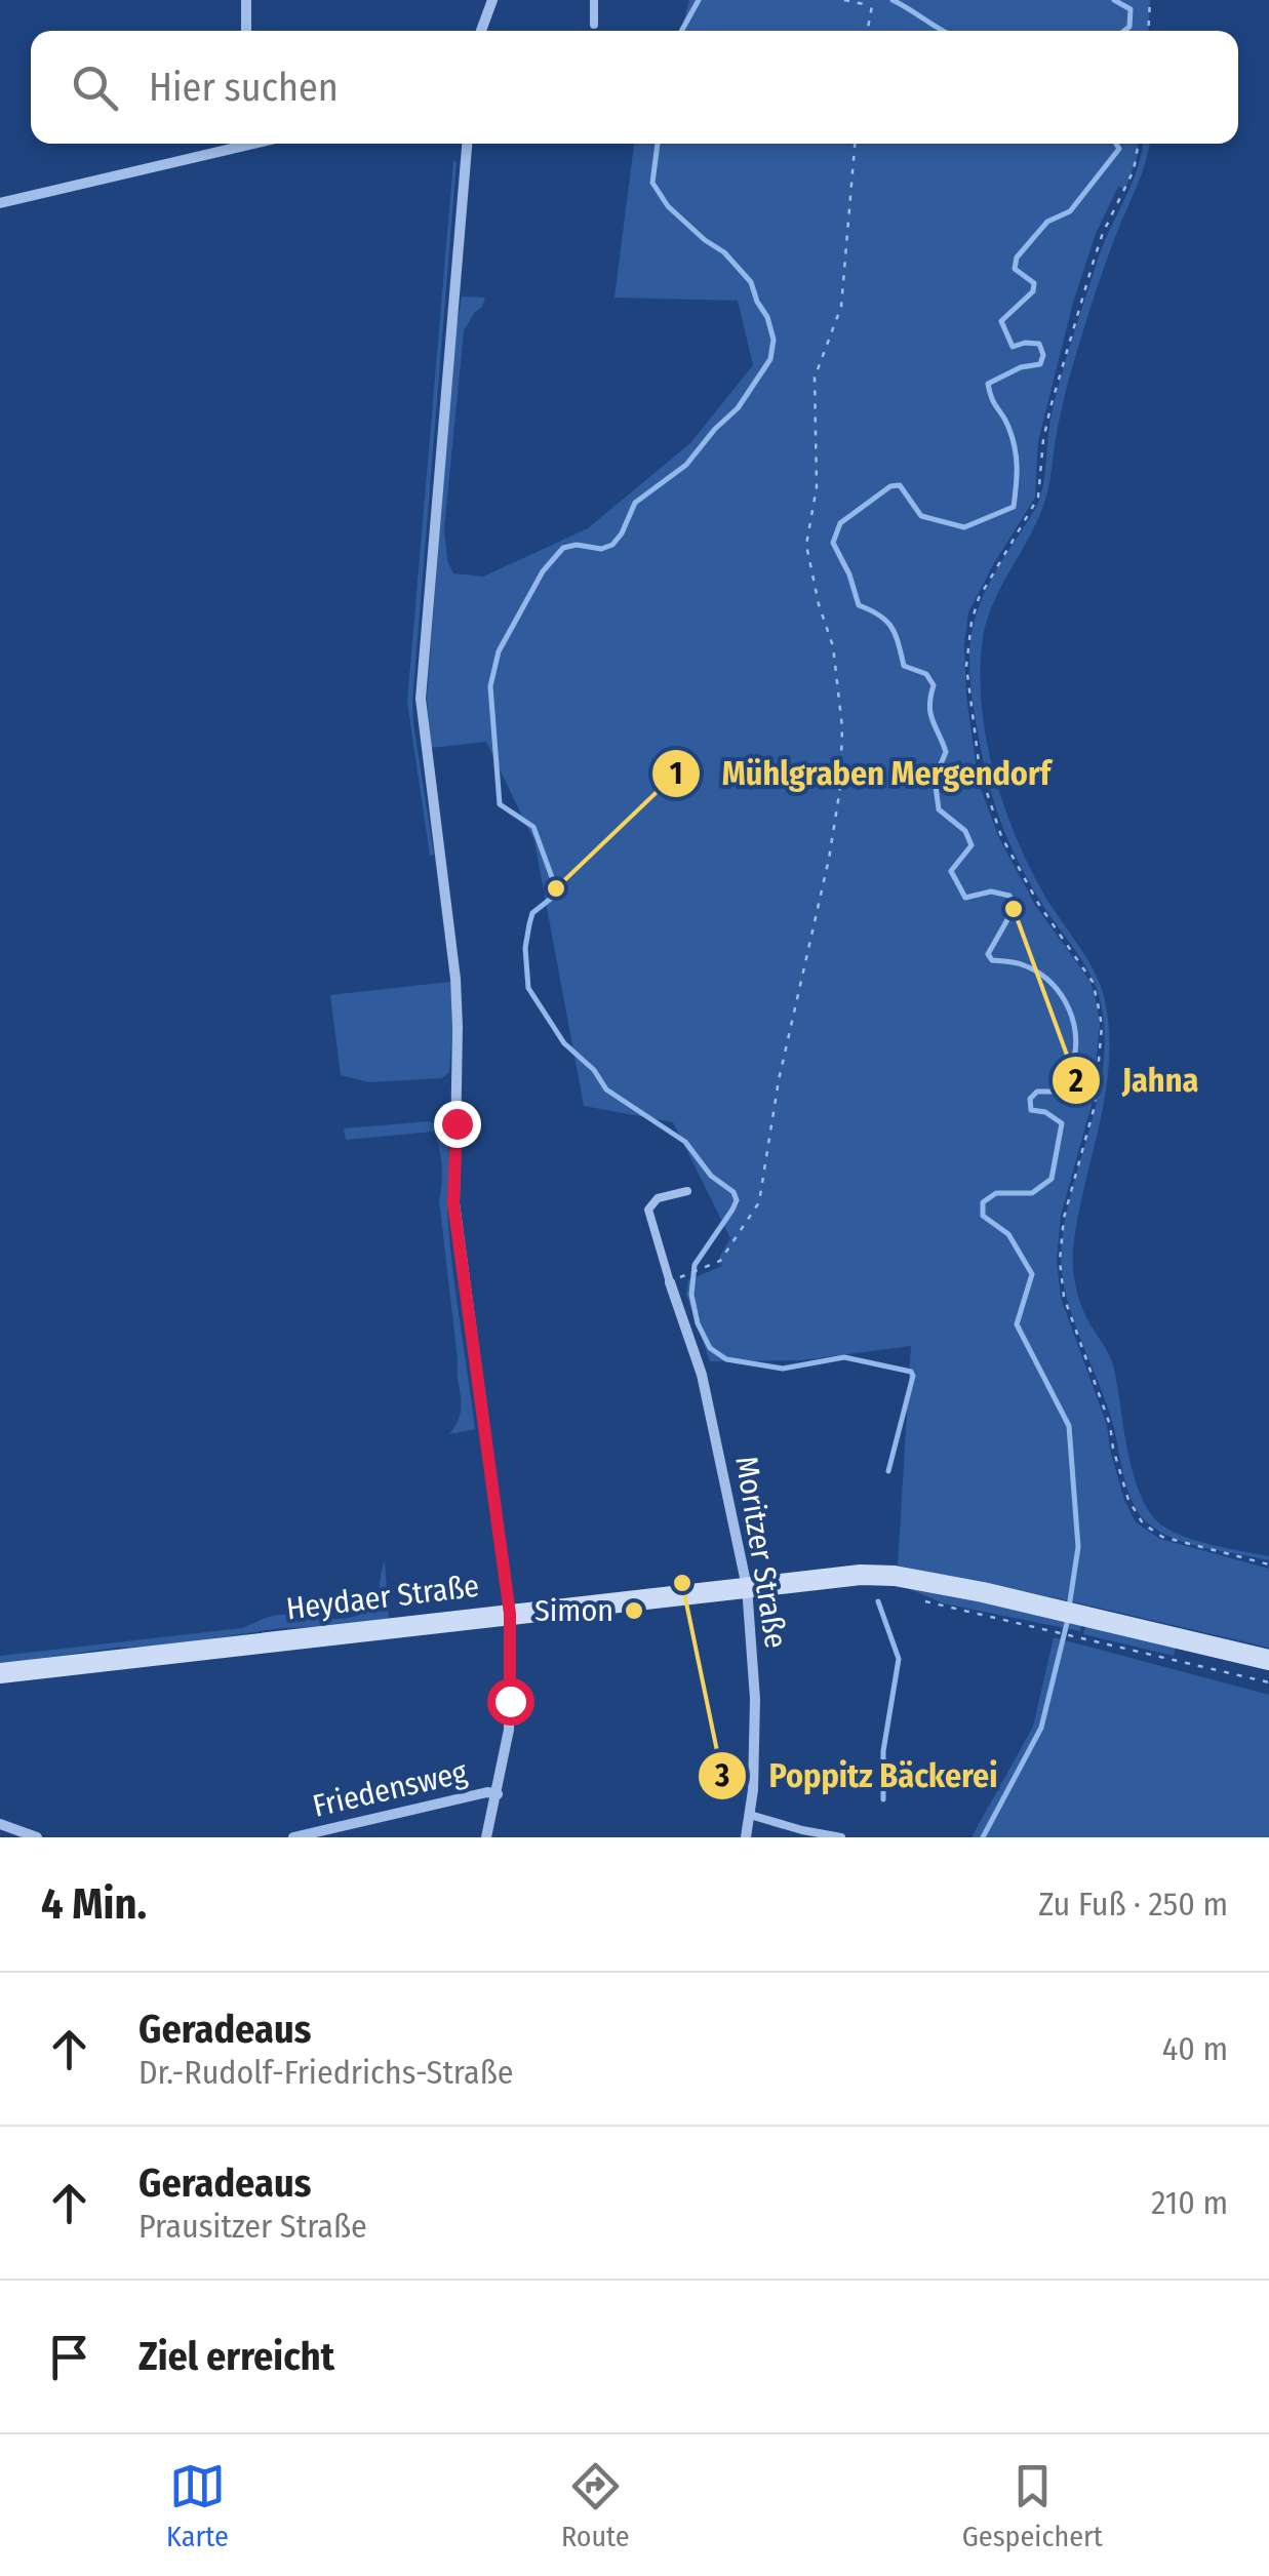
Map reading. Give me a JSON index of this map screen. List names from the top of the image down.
{
  "streets": {
    "main road": ["Heydaer Straße"],
    "street": ["Moritzer Straße", "Friedensweg"]
  },
  "crossings": [
    ["Moritzer Straße", "Heydaer Straße"]
  ],
  "places": [
    "Mühlgraben Mergendorf",
    "Jahna",
    "Poppitz Bäckerei",
    "Simon"
  ],
  "page": {
    "search": "Hier suchen",
    "heading": ["4 Min.", "Zu Fuß · 250 m"],
    "list": [
      ["Geradeaus", "Dr.-Rudolf-Friedrichs-Straße", "40 m"],
      ["Geradeaus", "Prausitzer Straße", "210 m"],
      "Ziel erreicht"
    ],
    "nav": ["Karte", "Route", "Gespeichert"]
  }
}
